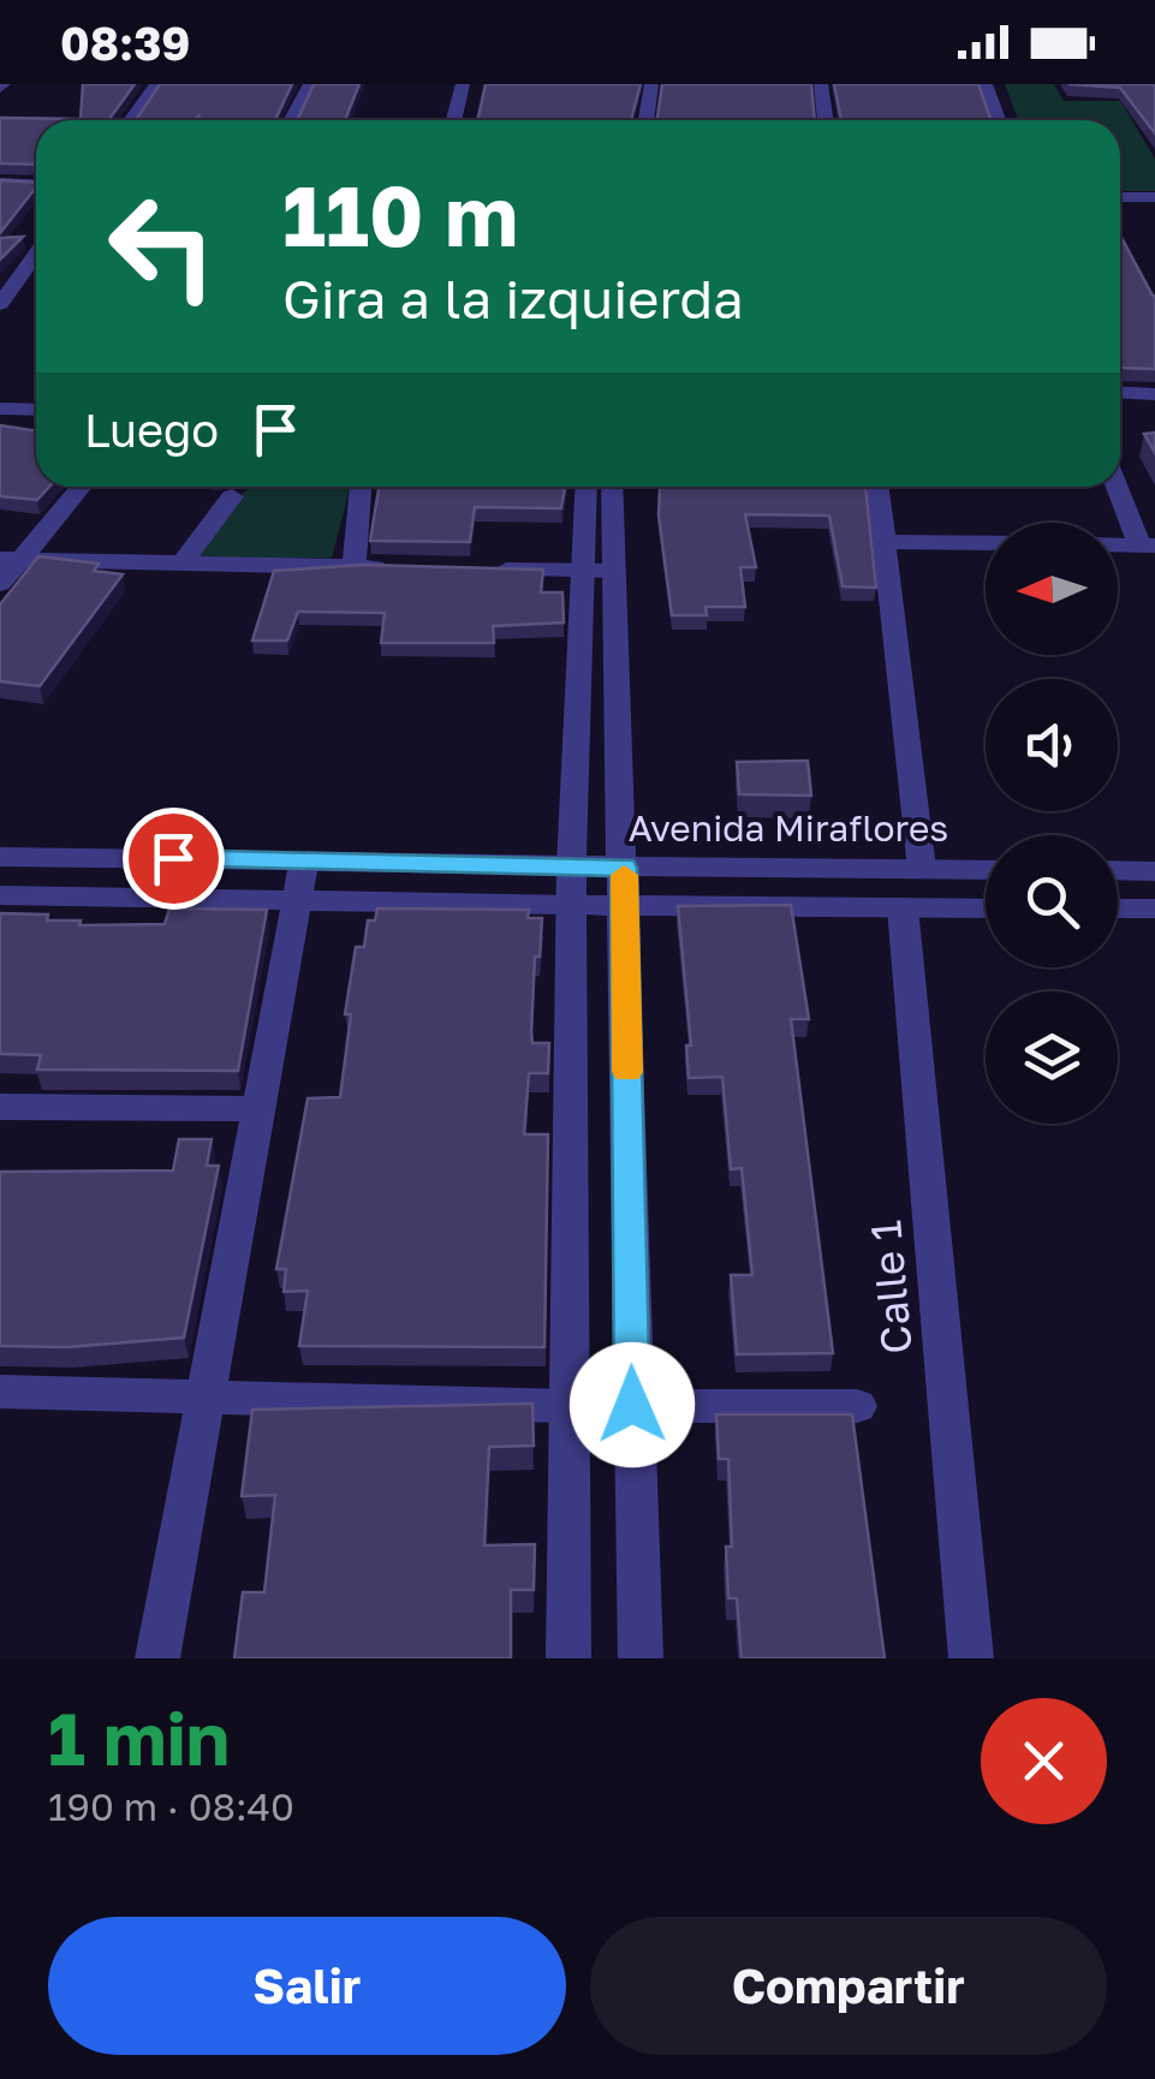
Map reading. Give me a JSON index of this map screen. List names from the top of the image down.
{
  "streets": {
    "street": ["Avenida Miraflores", "Calle 1"]
  },
  "north": "left",
  "page": {
    "status": "08:39",
    "turn": ["110 m", "Gira a la izquierda"],
    "then": "Luego",
    "heading": ["1 min", "190 m · 08:40"],
    "buttons": ["Salir", "Compartir"]
  }
}
